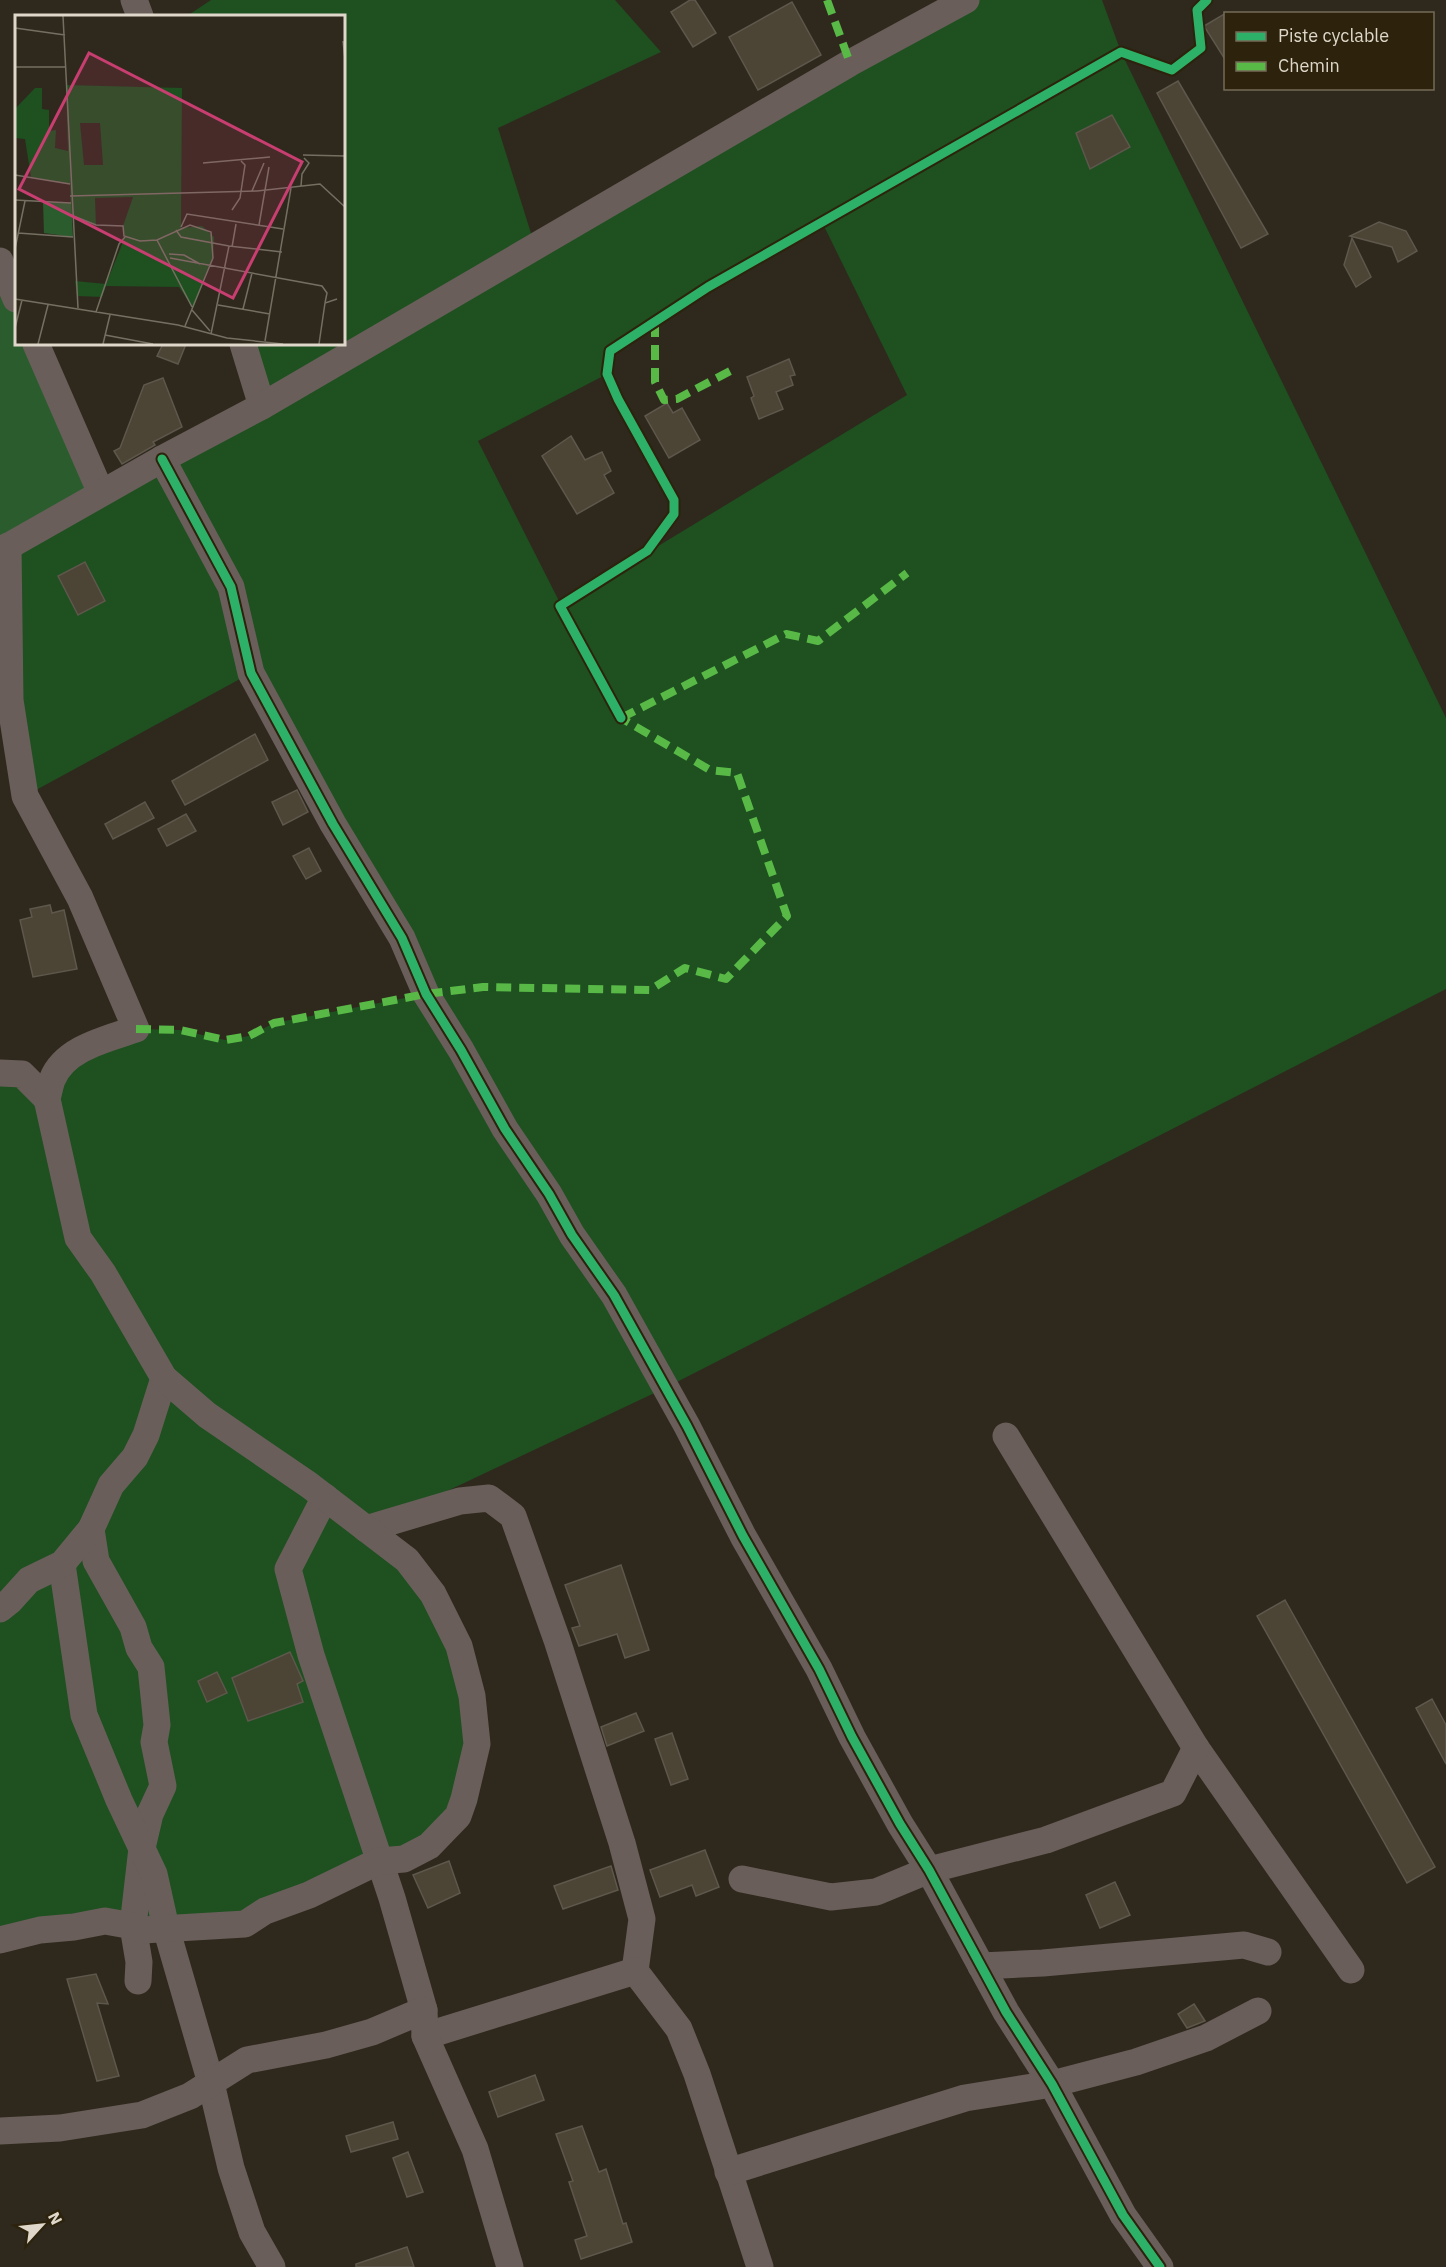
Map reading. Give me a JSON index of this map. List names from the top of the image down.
{
  "legend": ["Piste cyclable", "Chemin"],
  "north": "top right"
}
